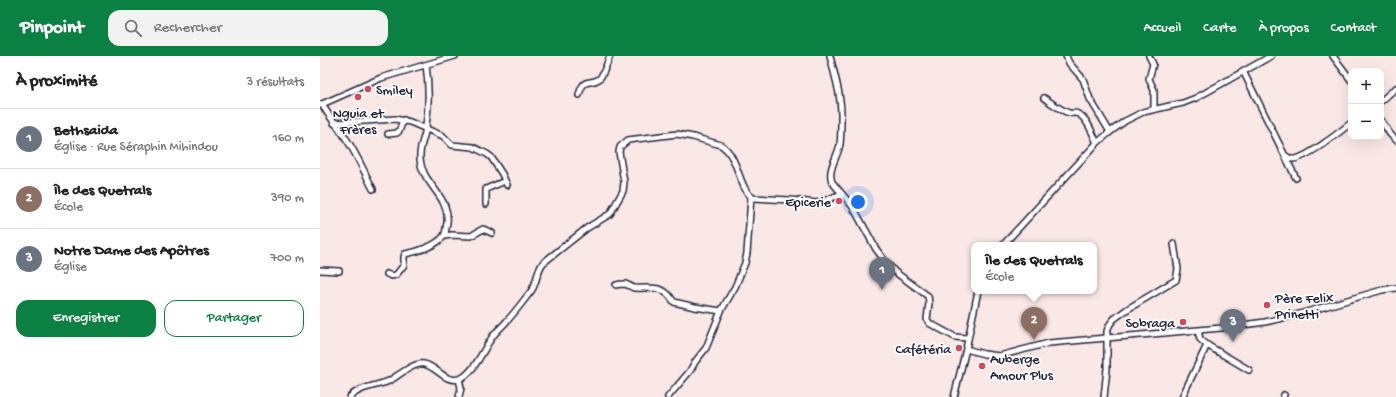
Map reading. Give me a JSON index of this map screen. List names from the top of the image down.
{
  "places": [
    "Smiley",
    "Nguia et Frères",
    "Epicerie",
    "Père Felix Prinetti",
    "Sobraga",
    "Cafétéria",
    "Auberge Amour Plus"
  ],
  "page": {
    "header": "Pinpoint",
    "search": "Rechercher",
    "nav": [
      "Accueil",
      "Carte",
      "À propos",
      "Contact"
    ],
    "heading": ["À proximité", "3 résultats"],
    "map_buttons": ["+", "−"],
    "list": [
      {
        "mark": "1",
        "name": "Bethsaida",
        "note": "Église · Rue Séraphin Mihindou",
        "value": "160 m"
      },
      {
        "mark": "2",
        "name": "Île des Quetrals",
        "note": "École",
        "value": "390 m"
      },
      {
        "mark": "3",
        "name": "Notre Dame des Apôtres",
        "note": "Église",
        "value": "700 m"
      }
    ],
    "popup": ["Île des Quetrals", "École"],
    "pins": ["1", "2", "3"],
    "buttons": ["Enregistrer", "Partager"]
  }
}
